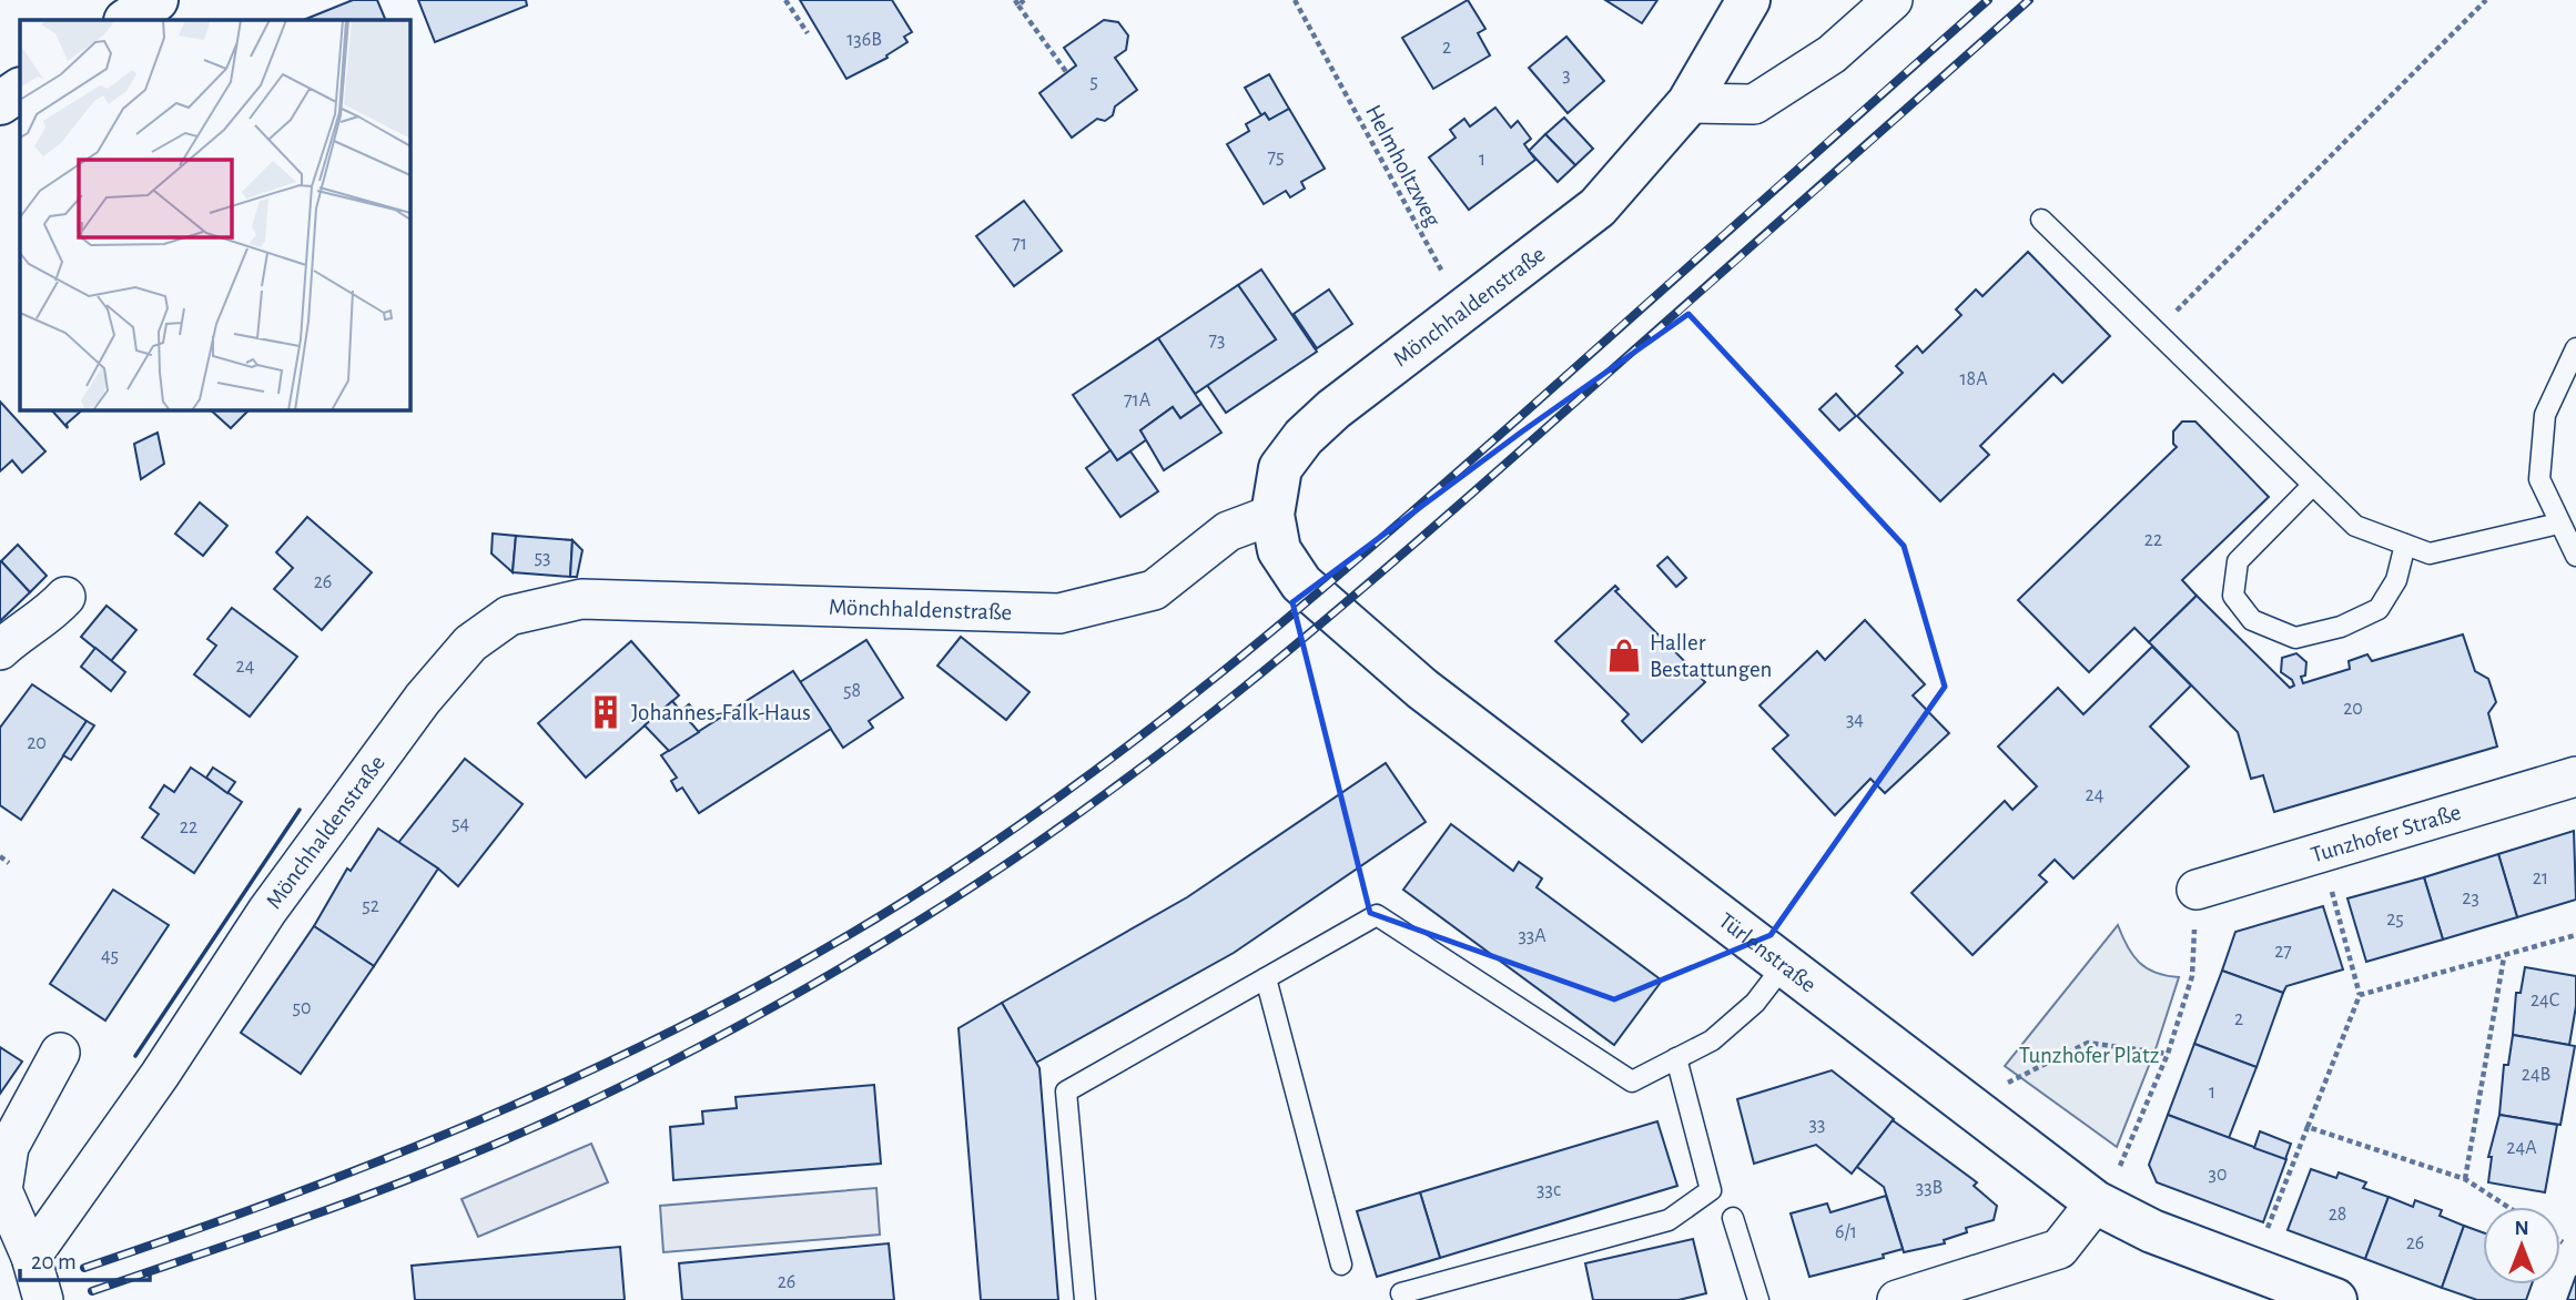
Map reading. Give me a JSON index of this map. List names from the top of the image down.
{
  "streets": {
    "street": ["Mönchhaldenstraße", "Tunzhofer Straße", "Türlenstraße"],
    "path": ["Helmholtzweg"]
  },
  "crossings": [
    ["Mönchhaldenstraße", "Türlenstraße"]
  ],
  "parks": ["Tunzhofer Platz"],
  "places": {
    "shop": ["Haller Bestattungen"],
    "building": ["Johannes-Falk-Haus"]
  },
  "house_numbers": [
    "136B",
    "2",
    "3",
    "5",
    "75",
    "1",
    "71",
    "73",
    "18A",
    "71A",
    "22",
    "53",
    "26",
    "24",
    "58",
    "20",
    "34",
    "20",
    "24",
    "54",
    "22",
    "21",
    "23",
    "52",
    "25",
    "33A",
    "27",
    "45",
    "24C",
    "50",
    "2",
    "24B",
    "1",
    "33",
    "24A",
    "30",
    "33B",
    "33c",
    "28",
    "6/1",
    "26",
    "26"
  ],
  "scale_bar": "20 m",
  "north": "top"
}
